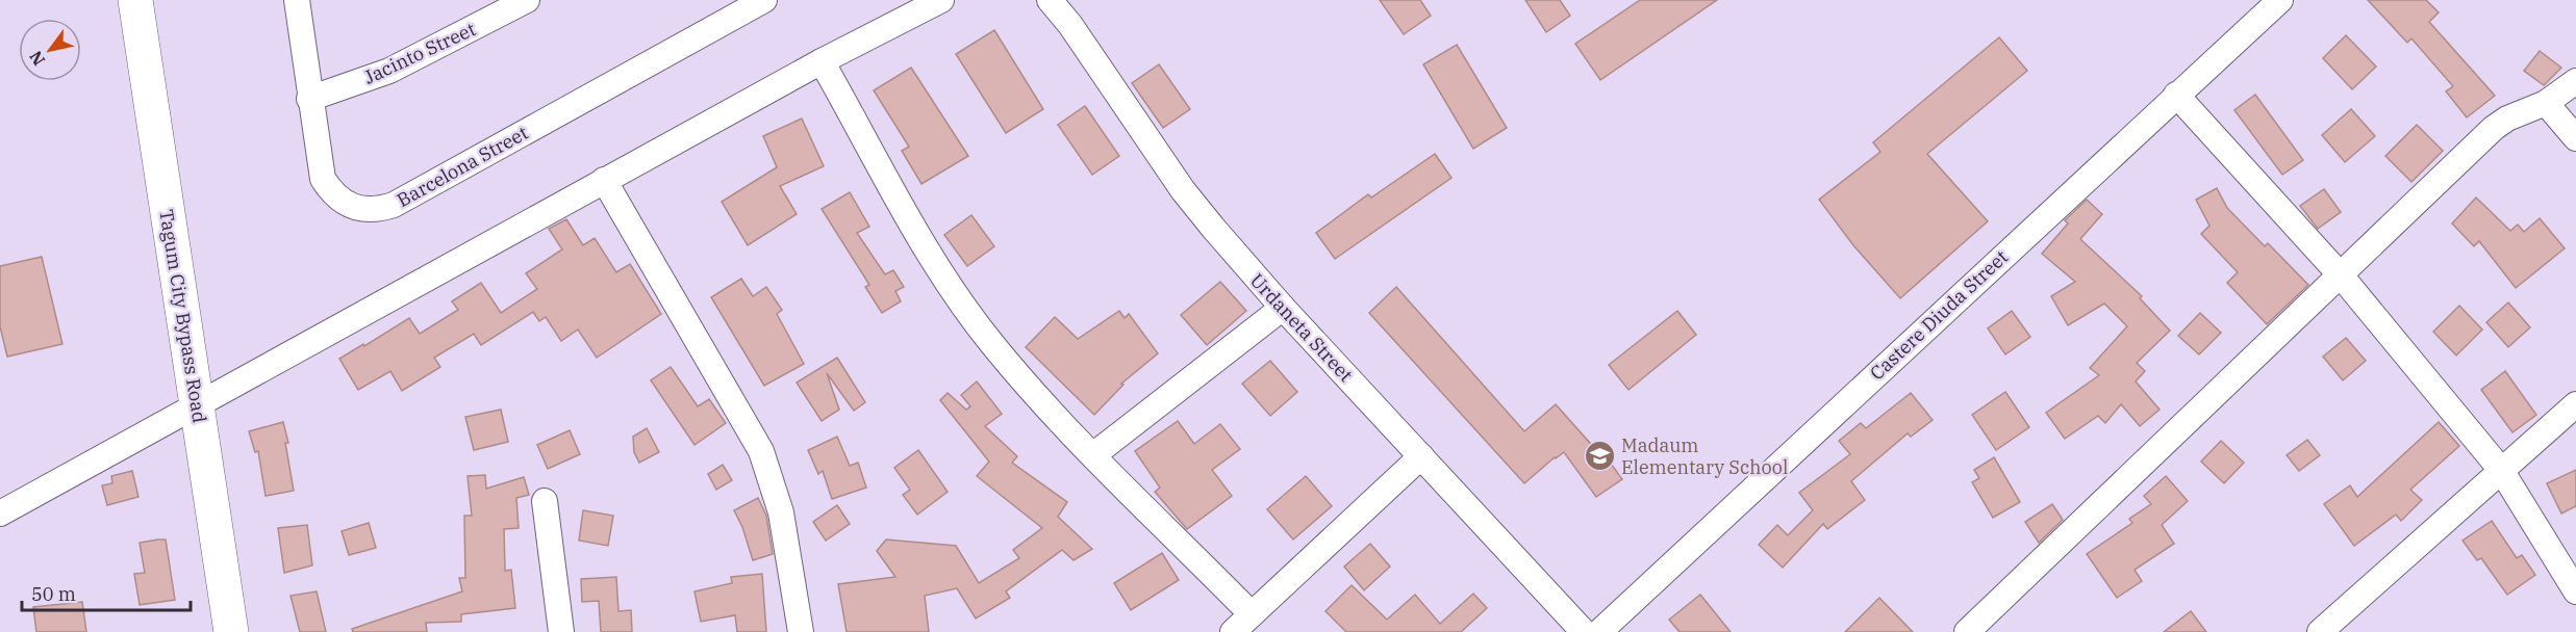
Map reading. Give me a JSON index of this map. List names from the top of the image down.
{
  "streets": {
    "main road": ["Tagum City Bypass Road"],
    "street": [
      "Jacinto Street",
      "Barcelona Street",
      "Castere Diuda Street",
      "Urdaneta Street"
    ]
  },
  "crossings": [
    ["Jacinto Street", "Barcelona Street"]
  ],
  "places": {
    "school or university": ["Madaum Elementary School"]
  },
  "scale_bar": "50 m",
  "north": "bottom left"
}
